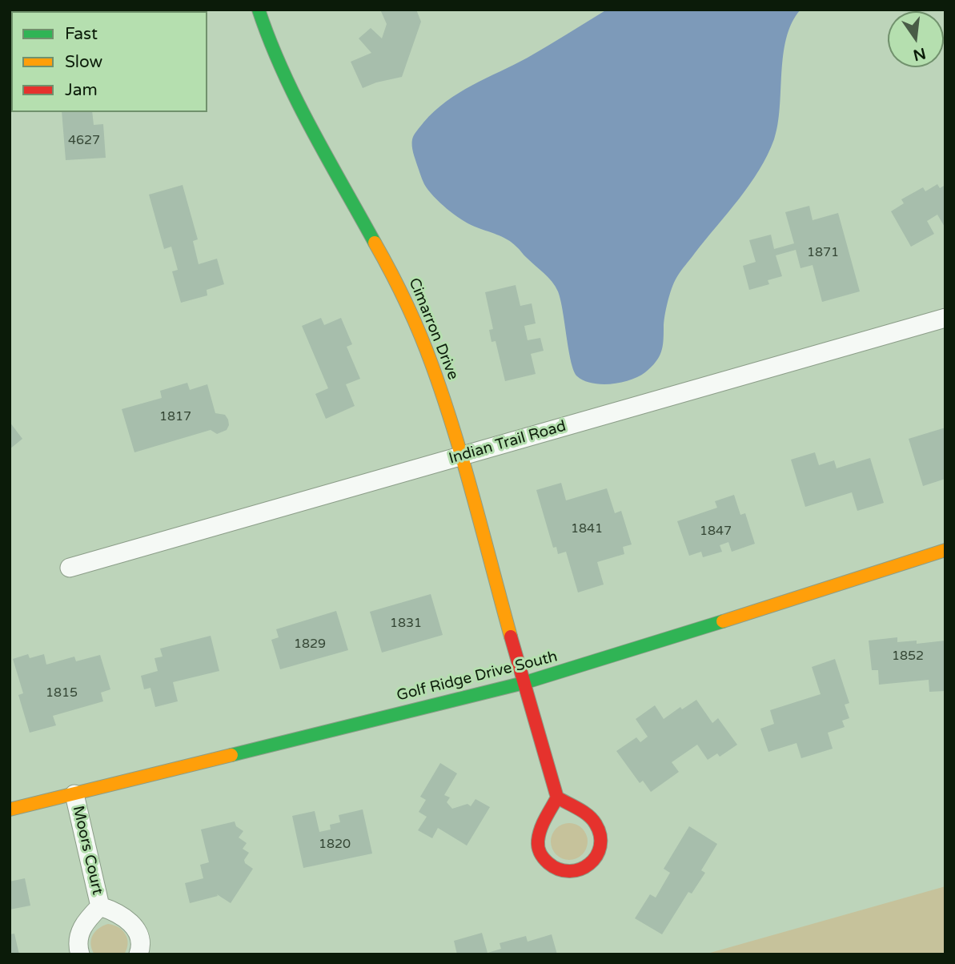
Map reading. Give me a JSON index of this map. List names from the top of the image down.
{
  "streets": {
    "street": [
      "Cimarron Drive",
      "Indian Trail Road",
      "Golf Ridge Drive South",
      "Moors Court"
    ]
  },
  "crossings": [
    ["Cimarron Drive", "Indian Trail Road"],
    ["Cimarron Drive", "Golf Ridge Drive South"],
    ["Golf Ridge Drive South", "Moors Court"]
  ],
  "house_numbers": [
    "4627",
    "1871",
    "1817",
    "1841",
    "1847",
    "1831",
    "1829",
    "1852",
    "1815",
    "1820"
  ],
  "legend": ["Fast", "Slow", "Jam"],
  "north": "bottom"
}
